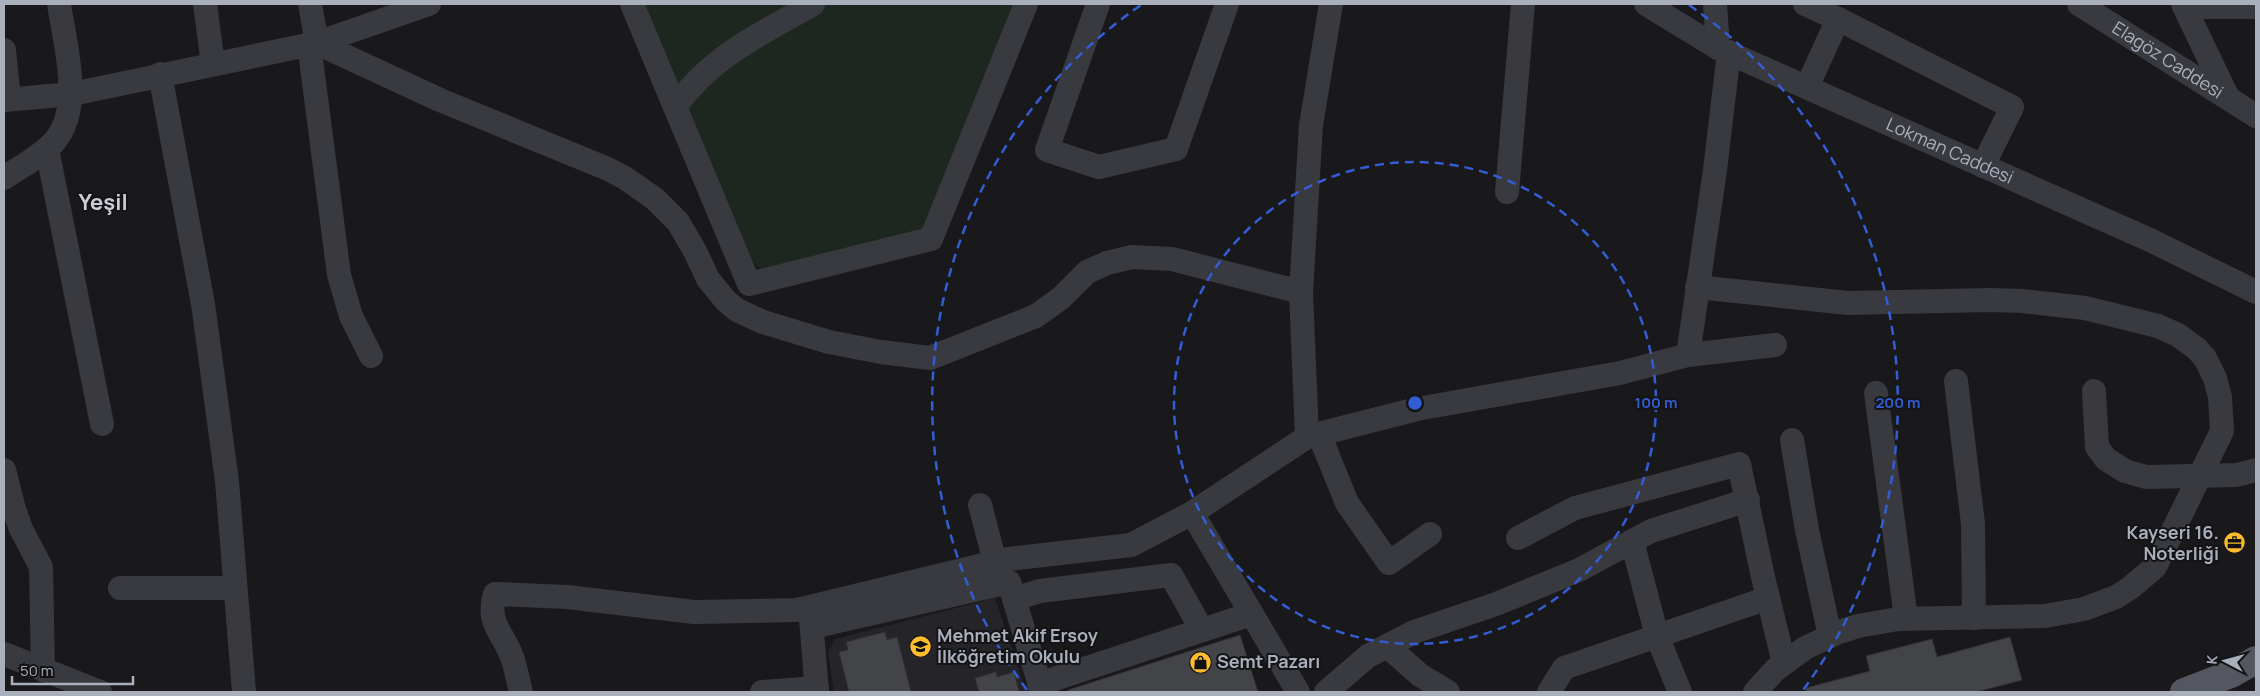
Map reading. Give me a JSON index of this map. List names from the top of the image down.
{
  "streets": {
    "street": ["Elagöz Caddesi", "Lokman Caddesi"]
  },
  "districts": ["Yeşil"],
  "places": {
    "office": ["Kayseri 16. Noterliği"],
    "school or university": ["Mehmet Akif Ersoy İlköğretim Okulu"],
    "shop": ["Semt Pazarı"]
  },
  "scale_bar": "50 m",
  "north": "left",
  "rings": ["100 m", "200 m"]
}
